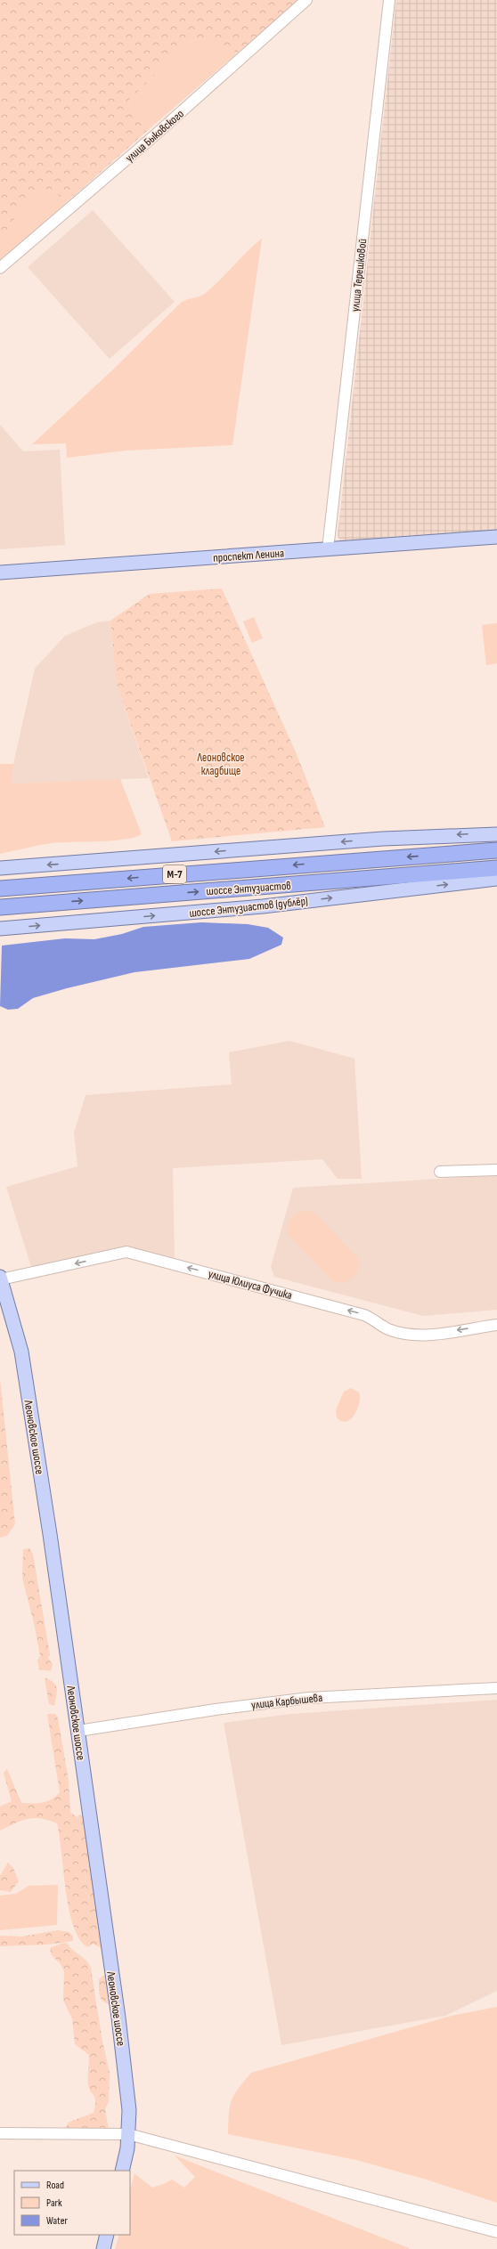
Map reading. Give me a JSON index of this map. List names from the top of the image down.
{
  "streets": {
    "highway": ["М-7", "шоссе Энтузиастов"],
    "main road": ["проспект Ленина", "шоссе Энтузиастов (дублёр)", "Леоновское шоссе"],
    "street": [
      "улица Быковского",
      "улица Терешковой",
      "улица Юлиуса Фучика",
      "улица Карбышева"
    ]
  },
  "crossings": [
    ["улица Терешковой", "проспект Ленина"],
    ["улица Юлиуса Фучика", "Леоновское шоссе"],
    ["Леоновское шоссе", "улица Карбышева"]
  ],
  "one_way": ["улица Юлиуса Фучика"],
  "parks": ["Леоновское кладбище"],
  "legend": ["Road", "Park", "Water"]
}
